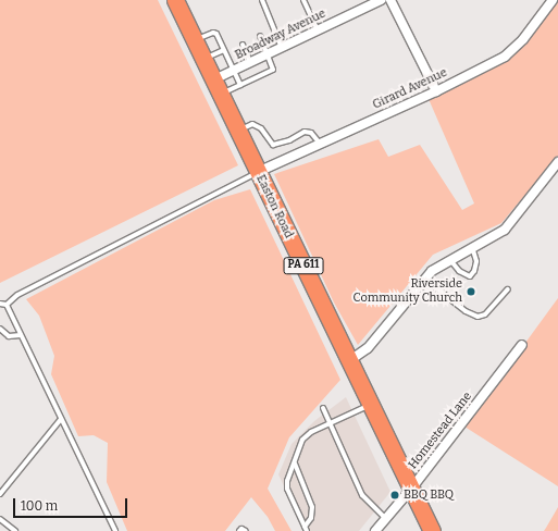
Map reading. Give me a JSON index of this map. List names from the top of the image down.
{
  "streets": {
    "highway": ["Easton Road", "PA 611"],
    "street": ["Broadway Avenue", "Girard Avenue", "Homestead Lane"]
  },
  "crossings": [
    ["Broadway Avenue", "Easton Road"],
    ["Girard Avenue", "Easton Road"],
    ["Easton Road", "Homestead Lane"]
  ],
  "places": ["Riverside Community Church", "BBQ BBQ"],
  "scale_bar": "100 m"
}
